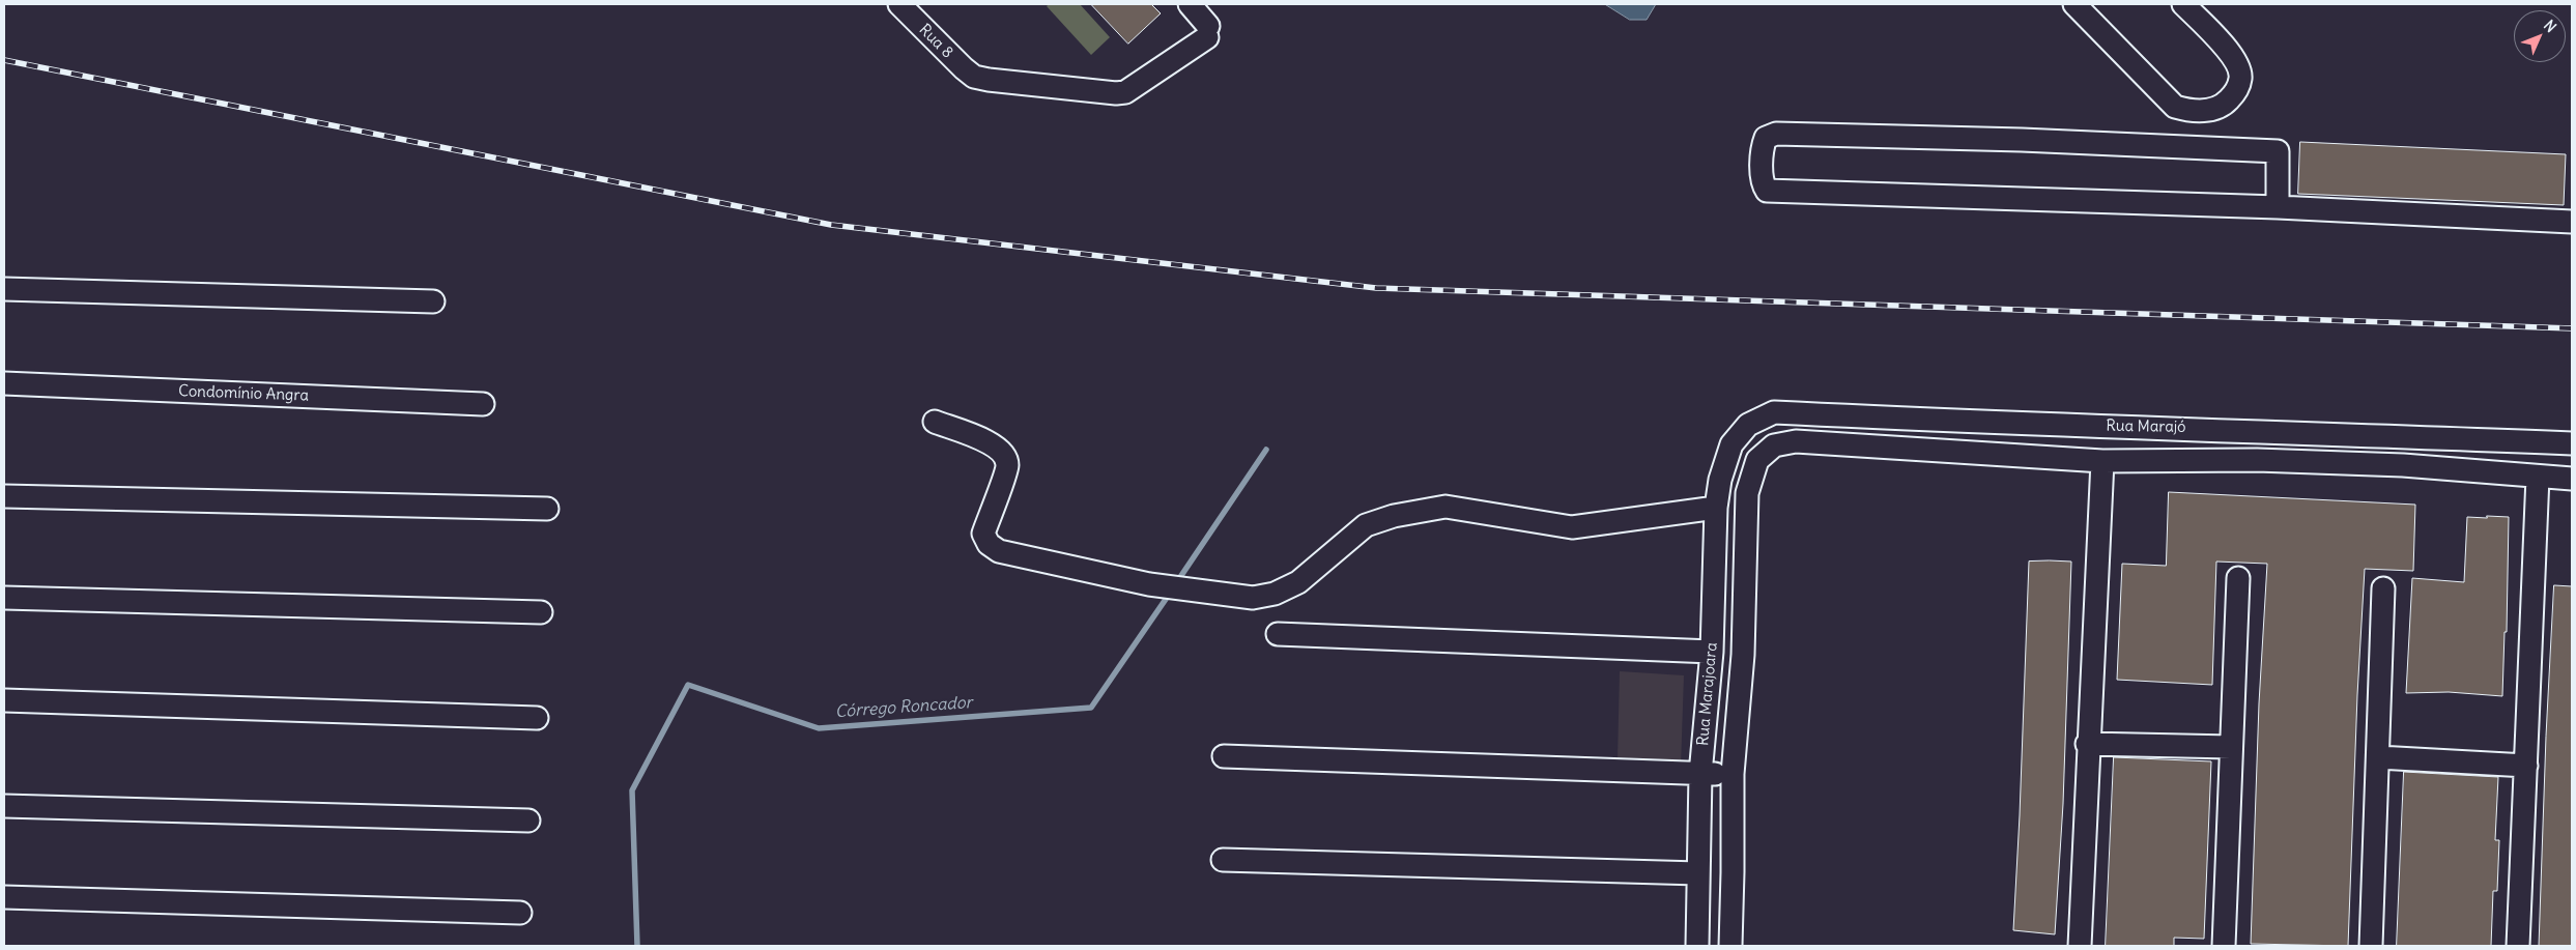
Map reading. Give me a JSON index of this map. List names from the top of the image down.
{
  "streets": {
    "street": [
      "Rua 8",
      "Condomínio Angra",
      "Rua Marajó",
      "Rua Marajoara"
    ]
  },
  "crossings": [
    ["Rua Marajó", "Rua Marajoara"]
  ],
  "water": ["Córrego Roncador"],
  "north": "top right"
}
